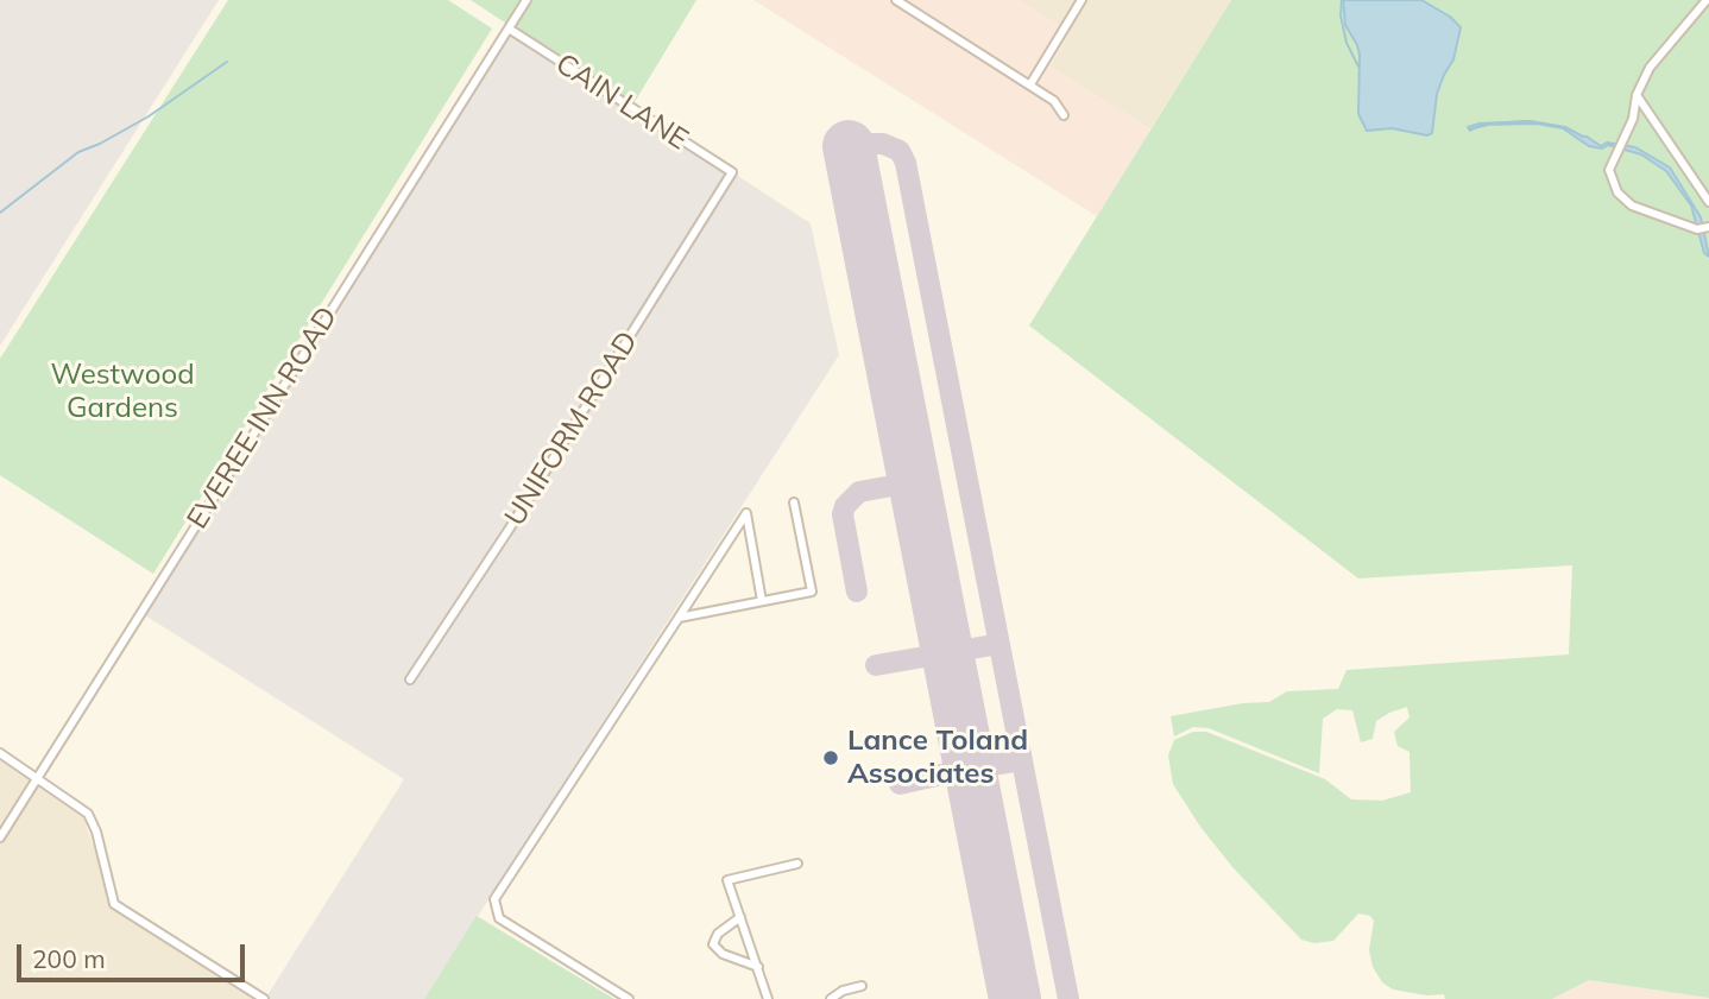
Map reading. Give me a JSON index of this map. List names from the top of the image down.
{
  "streets": {
    "street": ["CAIN LANE", "EVEREE INN ROAD", "UNIFORM ROAD"]
  },
  "crossings": [
    ["CAIN LANE", "EVEREE INN ROAD"],
    ["CAIN LANE", "UNIFORM ROAD"]
  ],
  "parks": ["Westwood Gardens"],
  "places": ["Lance Toland Associates"],
  "scale_bar": "200 m"
}
